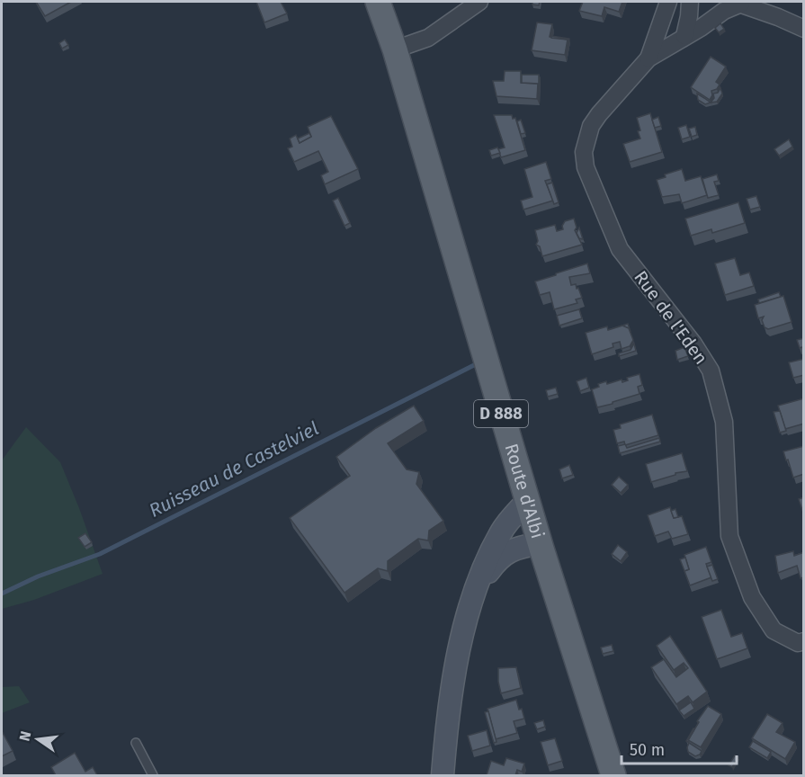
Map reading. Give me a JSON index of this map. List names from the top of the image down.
{
  "streets": {
    "main road": ["D 888", "Route d'Albi"],
    "street": ["Rue de l'Eden"]
  },
  "crossings": [
    ["D 888", "Route d'Albi"]
  ],
  "water": ["Ruisseau de Castelviel"],
  "scale_bar": "50 m",
  "north": "left"
}
